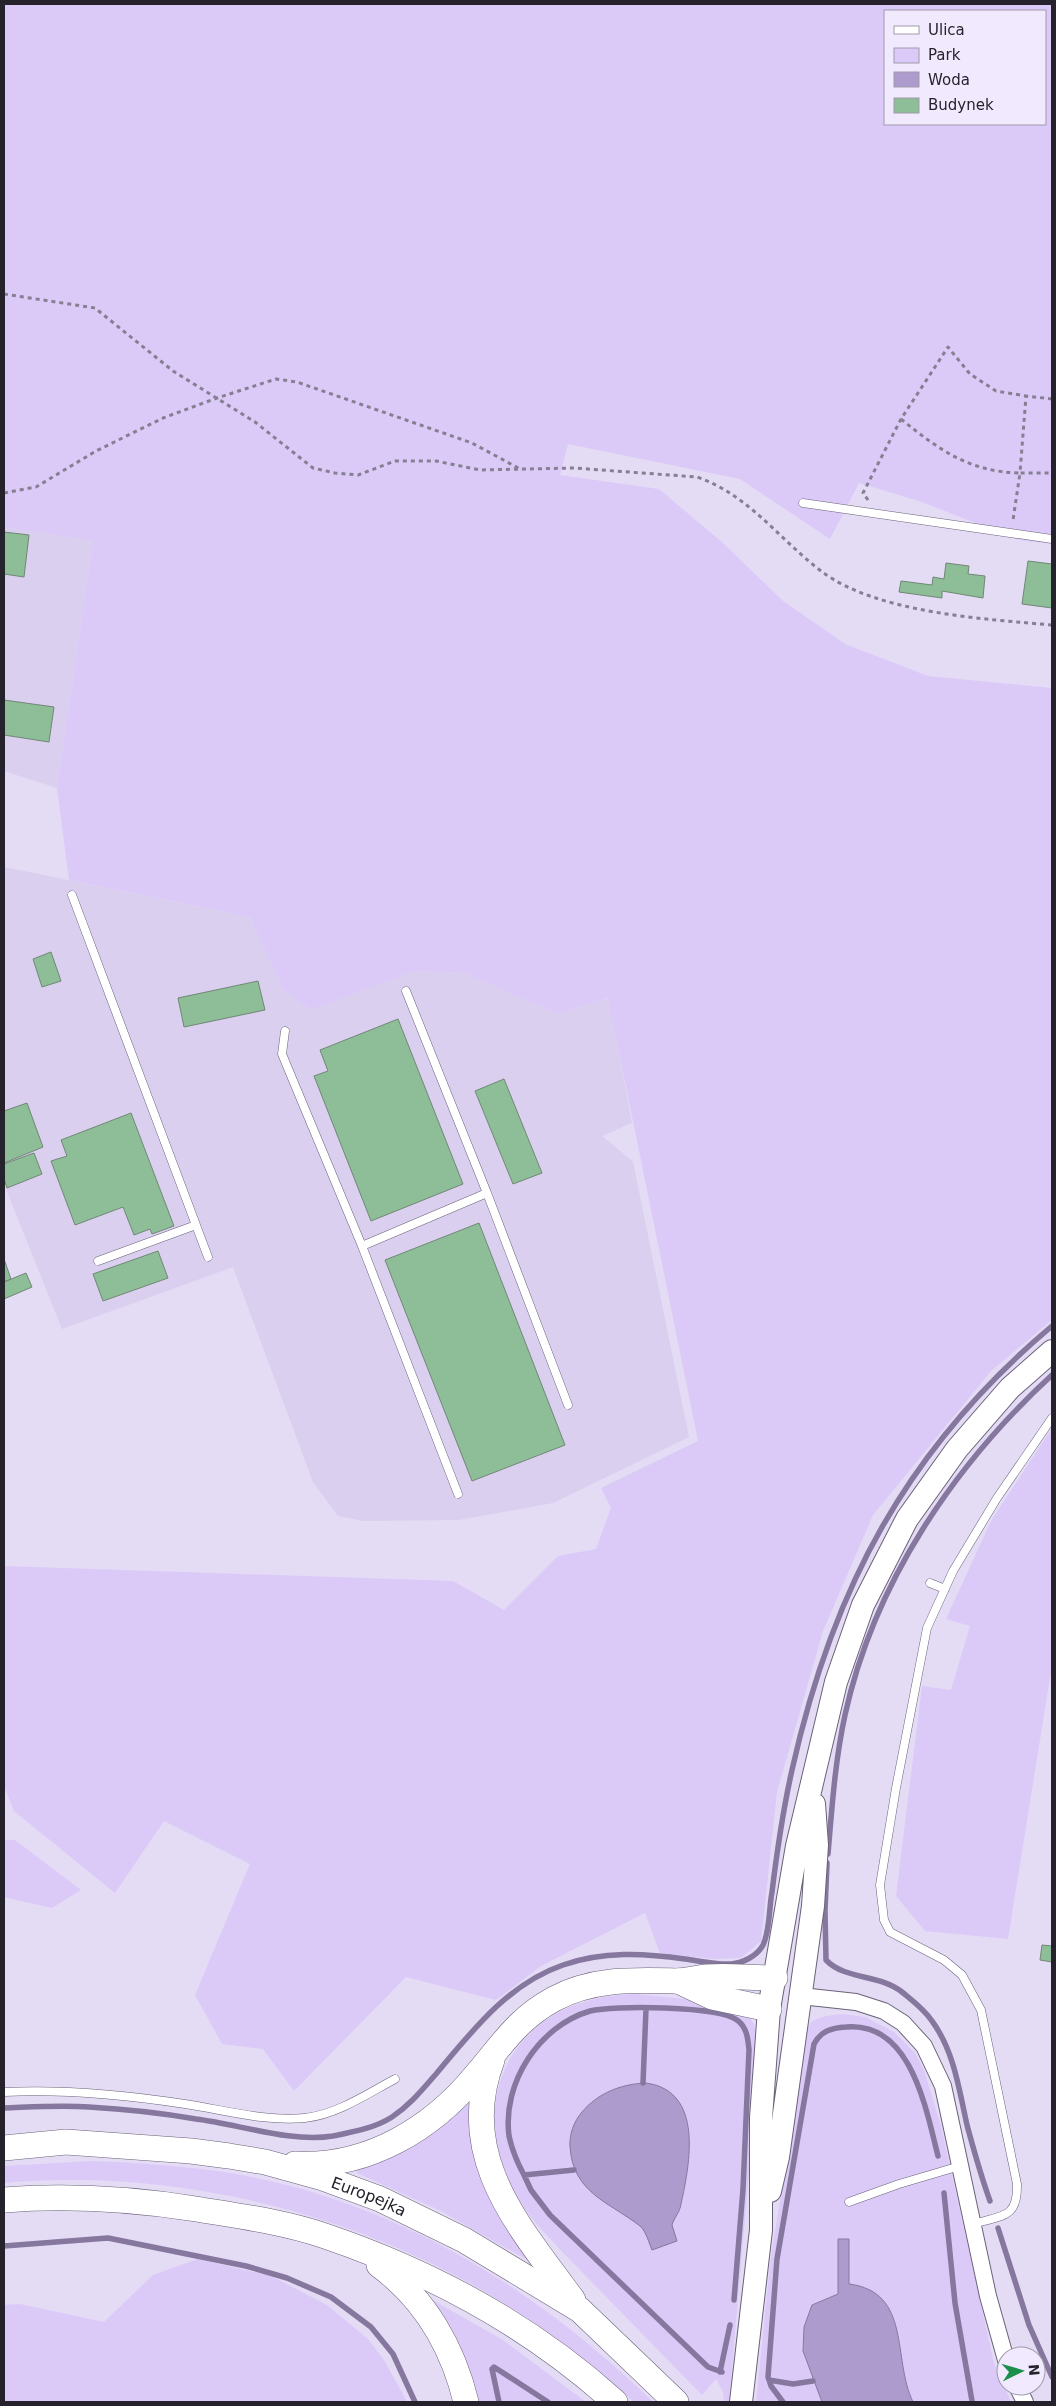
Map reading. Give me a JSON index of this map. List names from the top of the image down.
{
  "streets": {
    "main road": ["Europejka"]
  },
  "legend": [
    "Ulica",
    "Park",
    "Woda",
    "Budynek"
  ],
  "north": "right"
}
